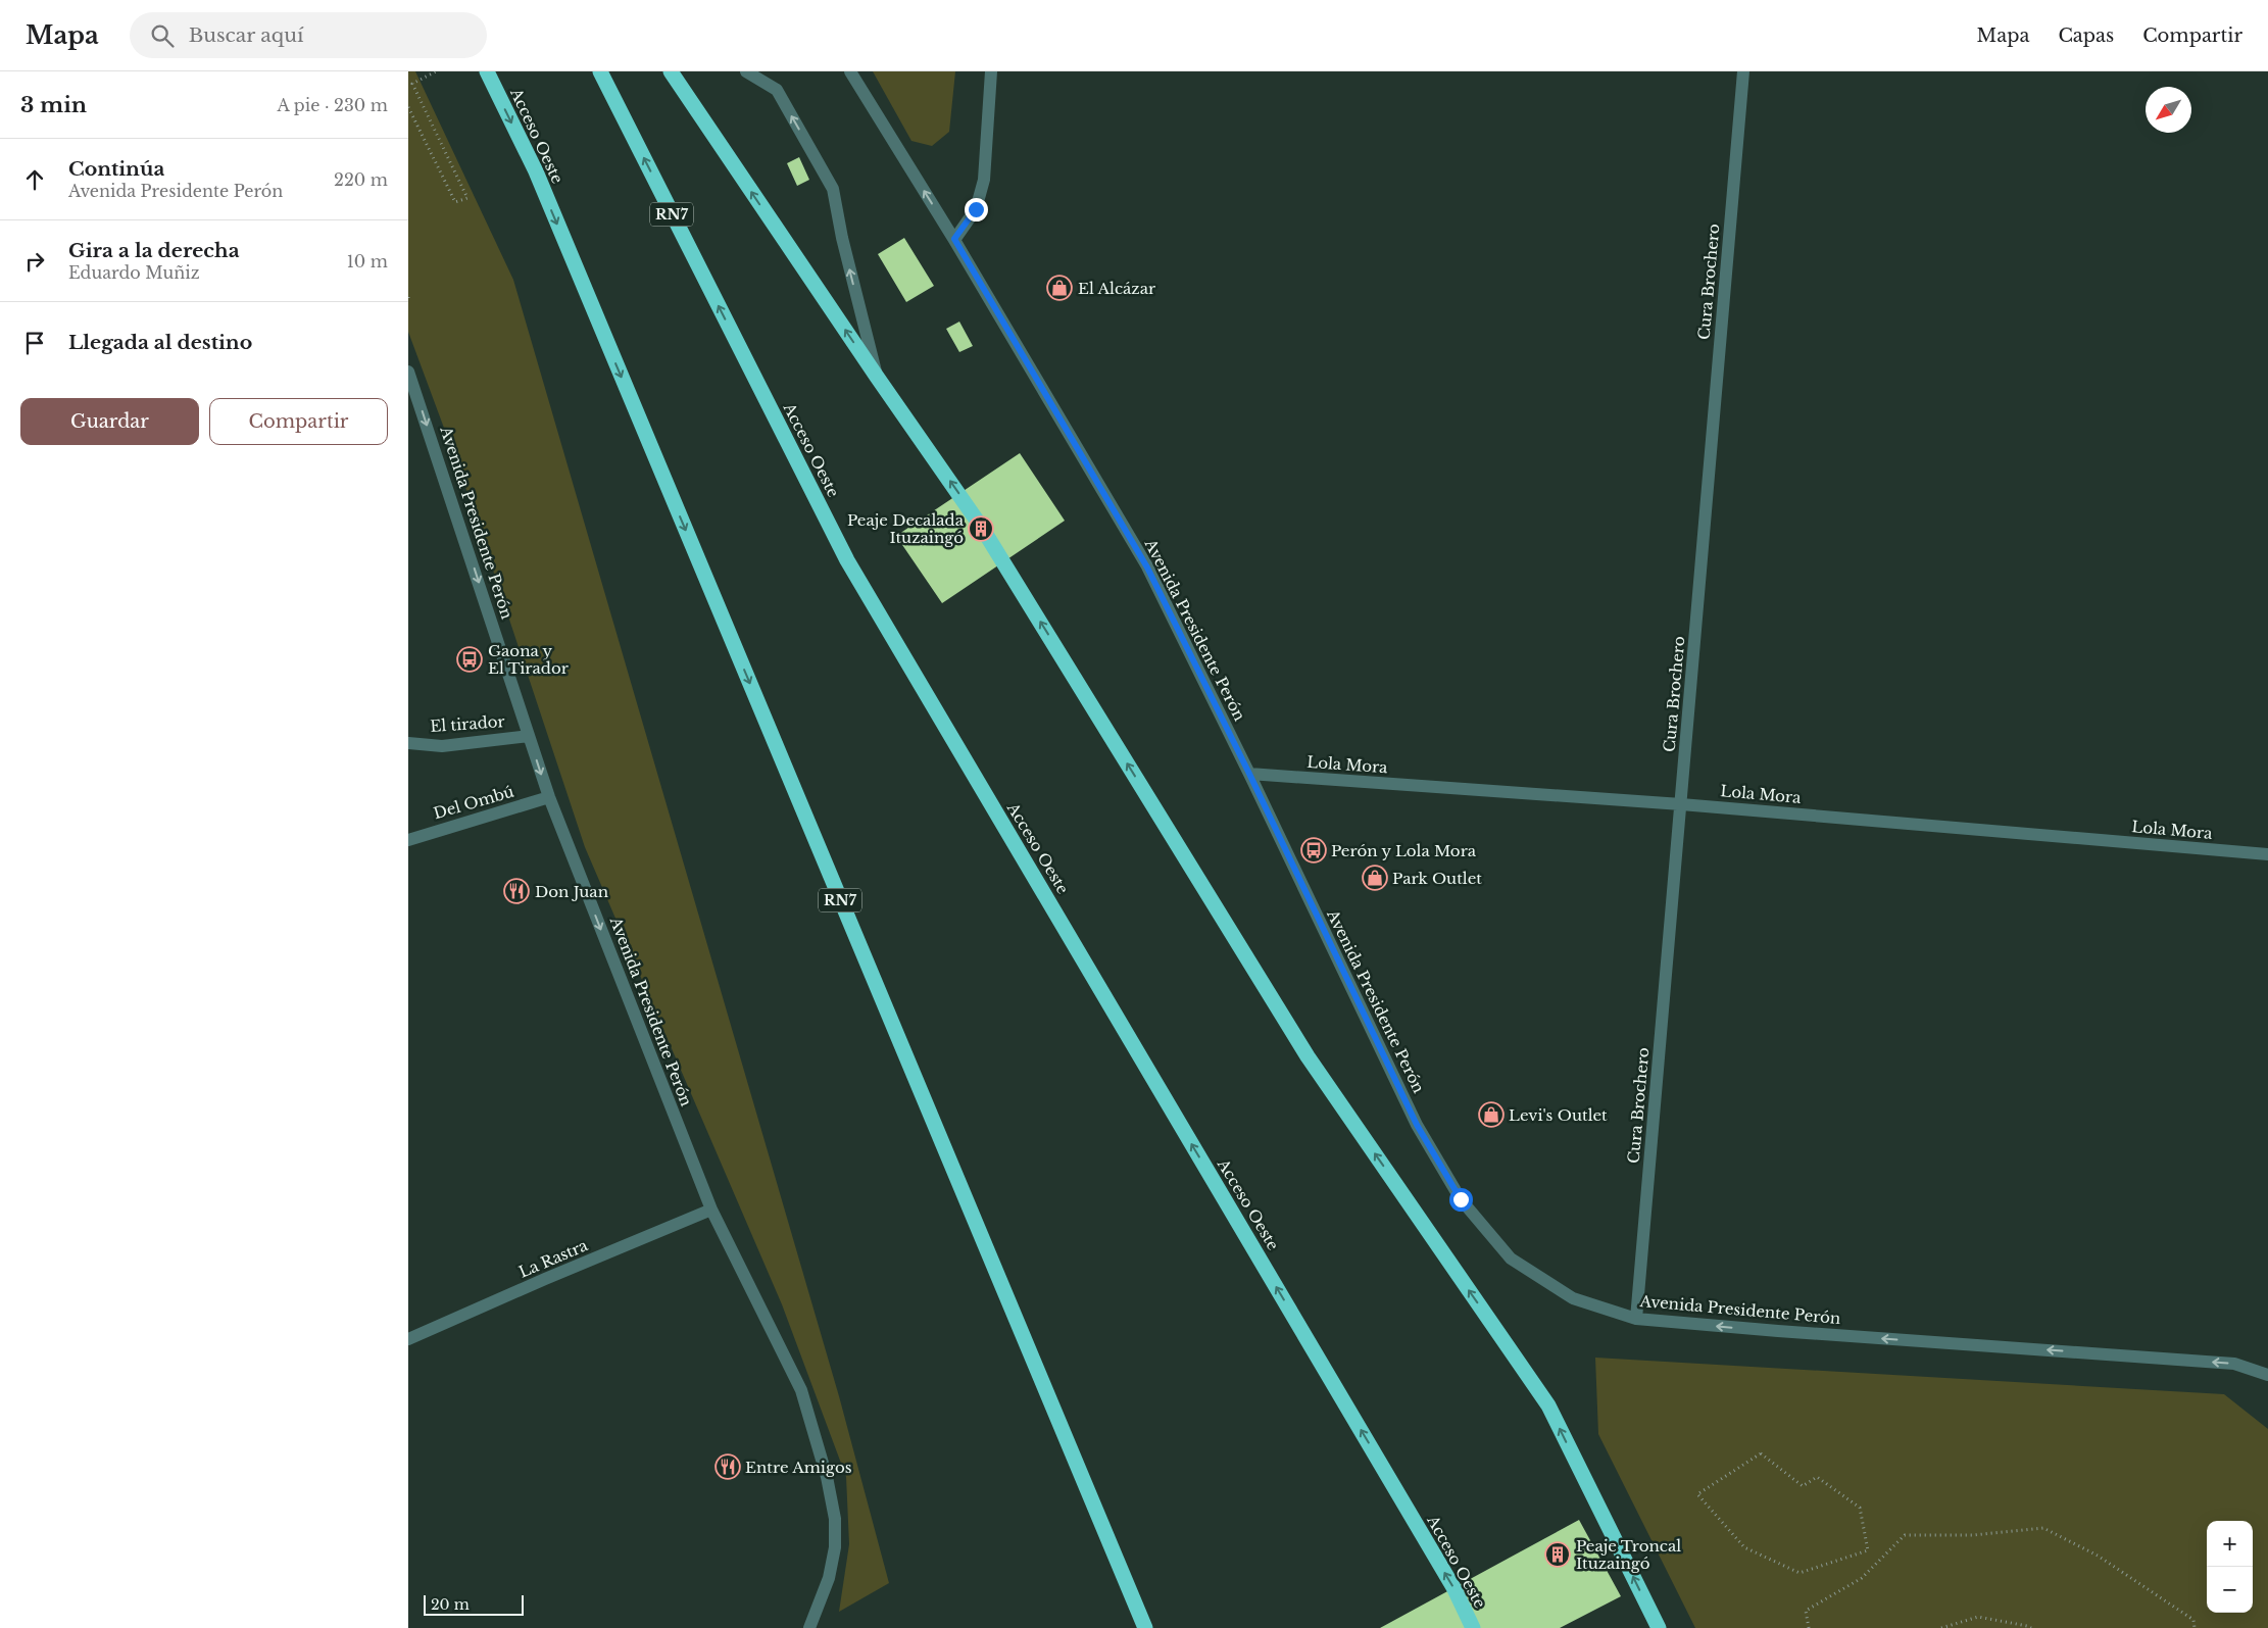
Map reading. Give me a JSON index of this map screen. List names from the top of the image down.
{
  "streets": {
    "highway": ["Acceso Oeste", "RN7"],
    "street": [
      "Cura Brochero",
      "Avenida Presidente Perón",
      "El tirador",
      "Lola Mora",
      "Del Ombú",
      "La Rastra"
    ]
  },
  "crossings": [
    ["Cura Brochero", "Avenida Presidente Perón"],
    ["Cura Brochero", "Lola Mora"],
    ["Avenida Presidente Perón", "El tirador"],
    ["Avenida Presidente Perón", "Lola Mora"],
    ["Avenida Presidente Perón", "Del Ombú"],
    ["Avenida Presidente Perón", "La Rastra"]
  ],
  "places": {
    "shop": ["El Alcázar", "Park Outlet", "Levi's Outlet"],
    "building": ["Peaje Decalada Ituzaingó", "Peaje Troncal Ituzaingó"],
    "bus stop": ["Gaona y El Tirador", "Perón y Lola Mora"],
    "restaurant": ["Don Juan", "Entre Amigos"]
  },
  "scale_bar": "20 m",
  "north": "bottom left",
  "page": {
    "header": "Mapa",
    "search": "Buscar aquí",
    "nav": ["Mapa", "Capas", "Compartir"],
    "heading": ["3 min", "A pie · 230 m"],
    "list": [
      ["Continúa", "Avenida Presidente Perón", "220 m"],
      ["Gira a la derecha", "Eduardo Muñiz", "10 m"],
      "Llegada al destino"
    ],
    "buttons": ["Guardar", "Compartir"],
    "map_buttons": ["+", "−"],
    "scale": "20 m"
  }
}
